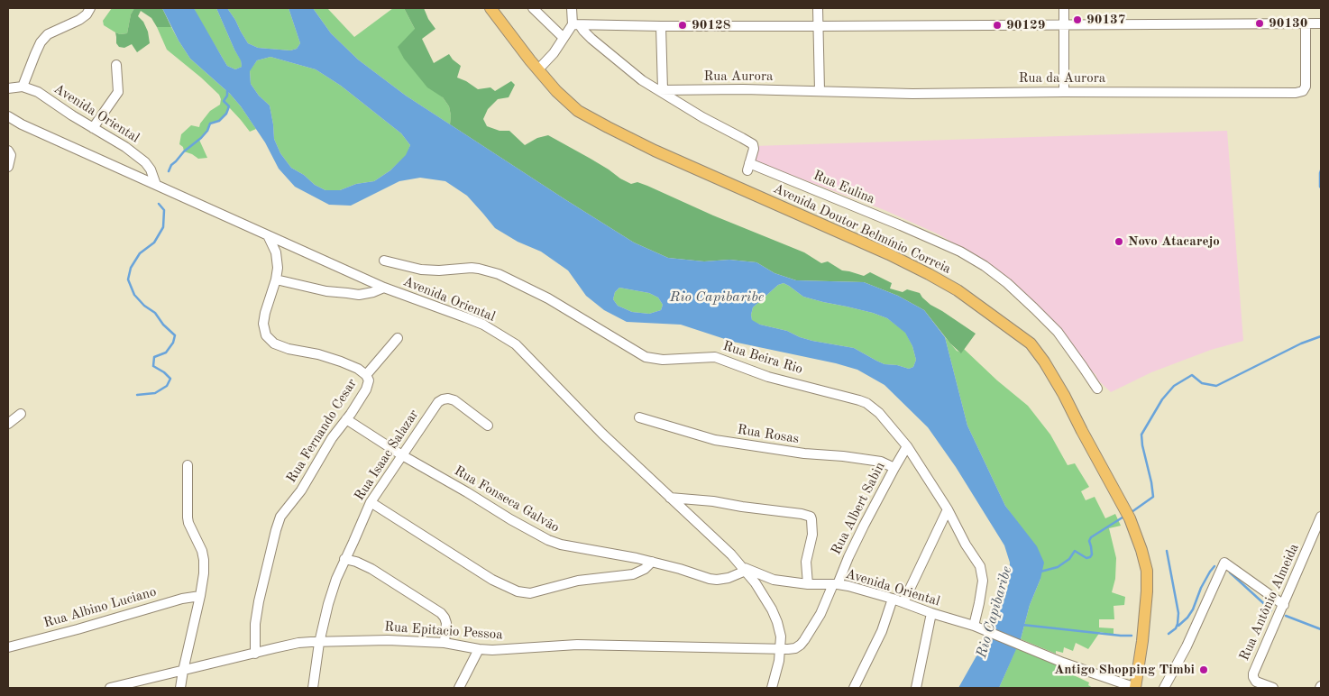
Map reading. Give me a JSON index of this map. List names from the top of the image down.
{
  "streets": {
    "main road": ["Avenida Doutor Belmínio Correia"],
    "street": [
      "Rua Aurora",
      "Rua da Aurora",
      "Avenida Oriental",
      "Rua Eulina",
      "Rua Beira Rio",
      "Rua Fernando Cesar",
      "Rua Rosas",
      "Rua Isaac Salazar",
      "Rua Fonseca Galvão",
      "Rua Albert Sabin",
      "Rua Antônio Almeida",
      "Rua Albino Luciano",
      "Rua Epitacio Pessoa"
    ]
  },
  "crossings": [
    ["Rua Aurora", "Rua da Aurora"],
    ["Rua Aurora", "Rua Eulina"],
    ["Avenida Oriental", "Avenida Doutor Belmínio Correia"],
    ["Avenida Oriental", "Rua Beira Rio"],
    ["Avenida Oriental", "Rua Fernando Cesar"],
    ["Avenida Oriental", "Rua Fonseca Galvão"],
    ["Avenida Oriental", "Rua Albert Sabin"],
    ["Rua Beira Rio", "Rua Albert Sabin"],
    ["Rua Fernando Cesar", "Rua Fonseca Galvão"],
    ["Rua Fernando Cesar", "Rua Epitacio Pessoa"],
    ["Rua Rosas", "Rua Albert Sabin"],
    ["Rua Isaac Salazar", "Rua Fonseca Galvão"],
    ["Rua Isaac Salazar", "Rua Epitacio Pessoa"],
    ["Rua Albert Sabin", "Rua Epitacio Pessoa"]
  ],
  "water": ["Rio Capibaribe"],
  "places": [
    "90137",
    "90130",
    "90128",
    "90129",
    "Novo Atacarejo",
    "Antigo Shopping Timbi"
  ]
}
